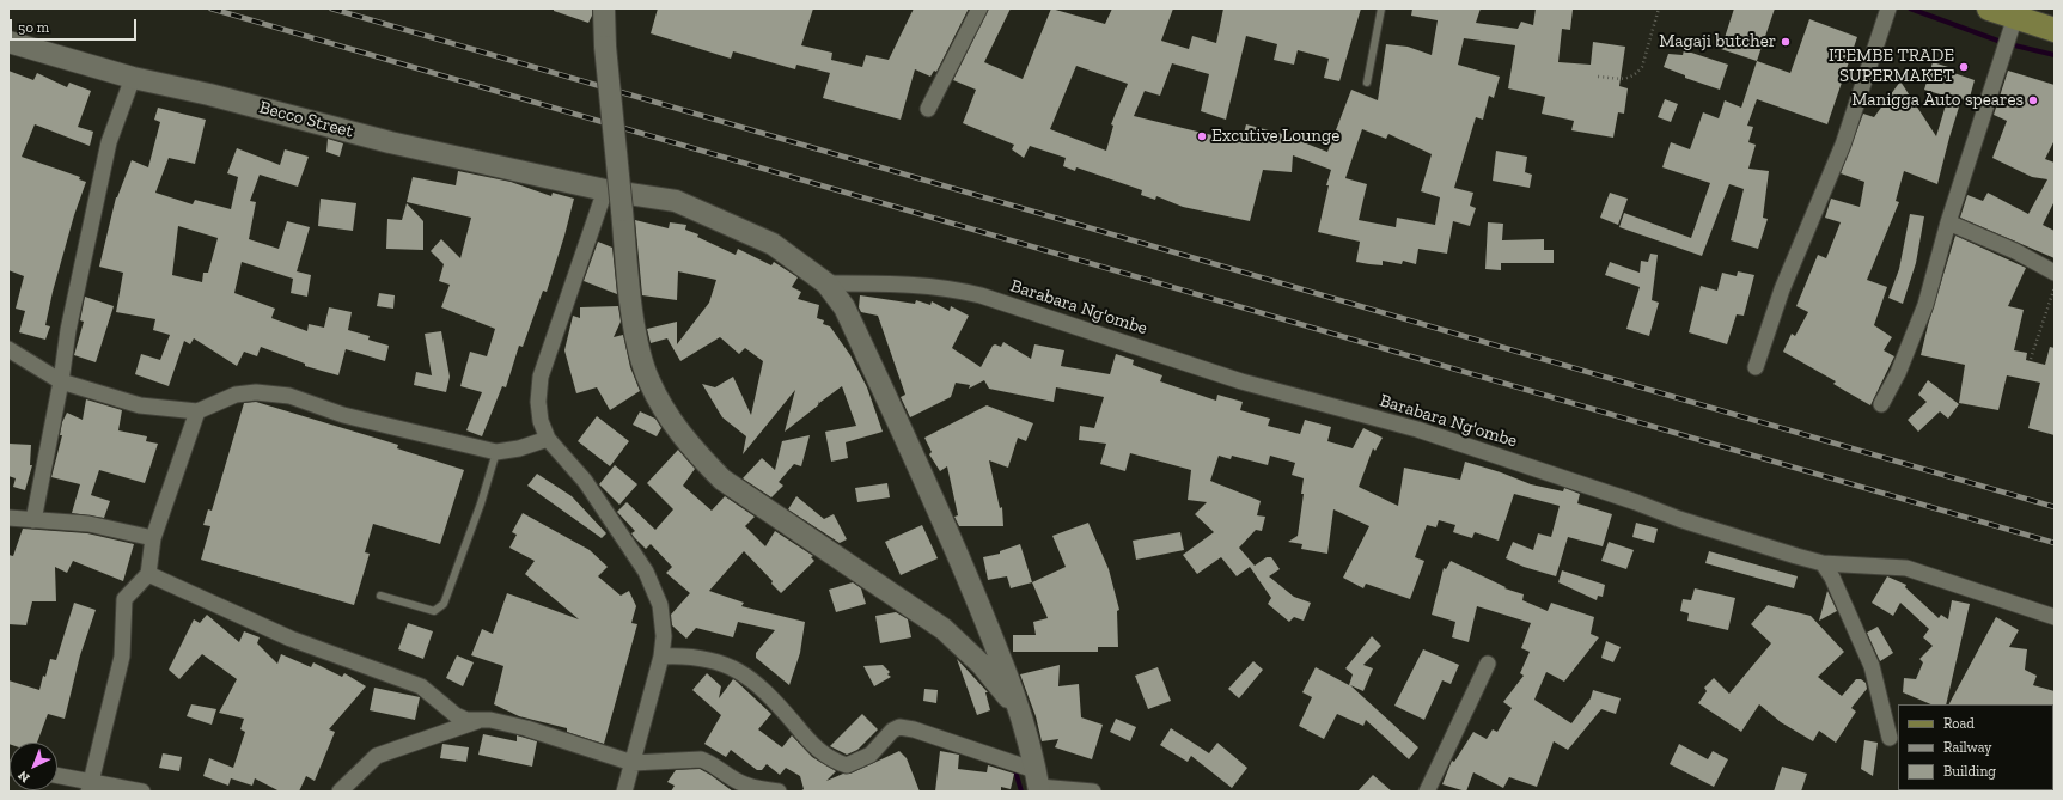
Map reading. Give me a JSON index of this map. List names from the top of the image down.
{
  "streets": {
    "street": ["Becco Street", "Barabara Ng'ombe"]
  },
  "crossings": [
    ["Becco Street", "Barabara Ng'ombe"]
  ],
  "places": [
    "Magaji butcher",
    "ITEMBE TRADE SUPERMAKET",
    "Manigga Auto speares",
    "Excutive Lounge"
  ],
  "legend": ["Road", "Railway", "Building"],
  "scale_bar": "50 m",
  "north": "bottom left"
}
